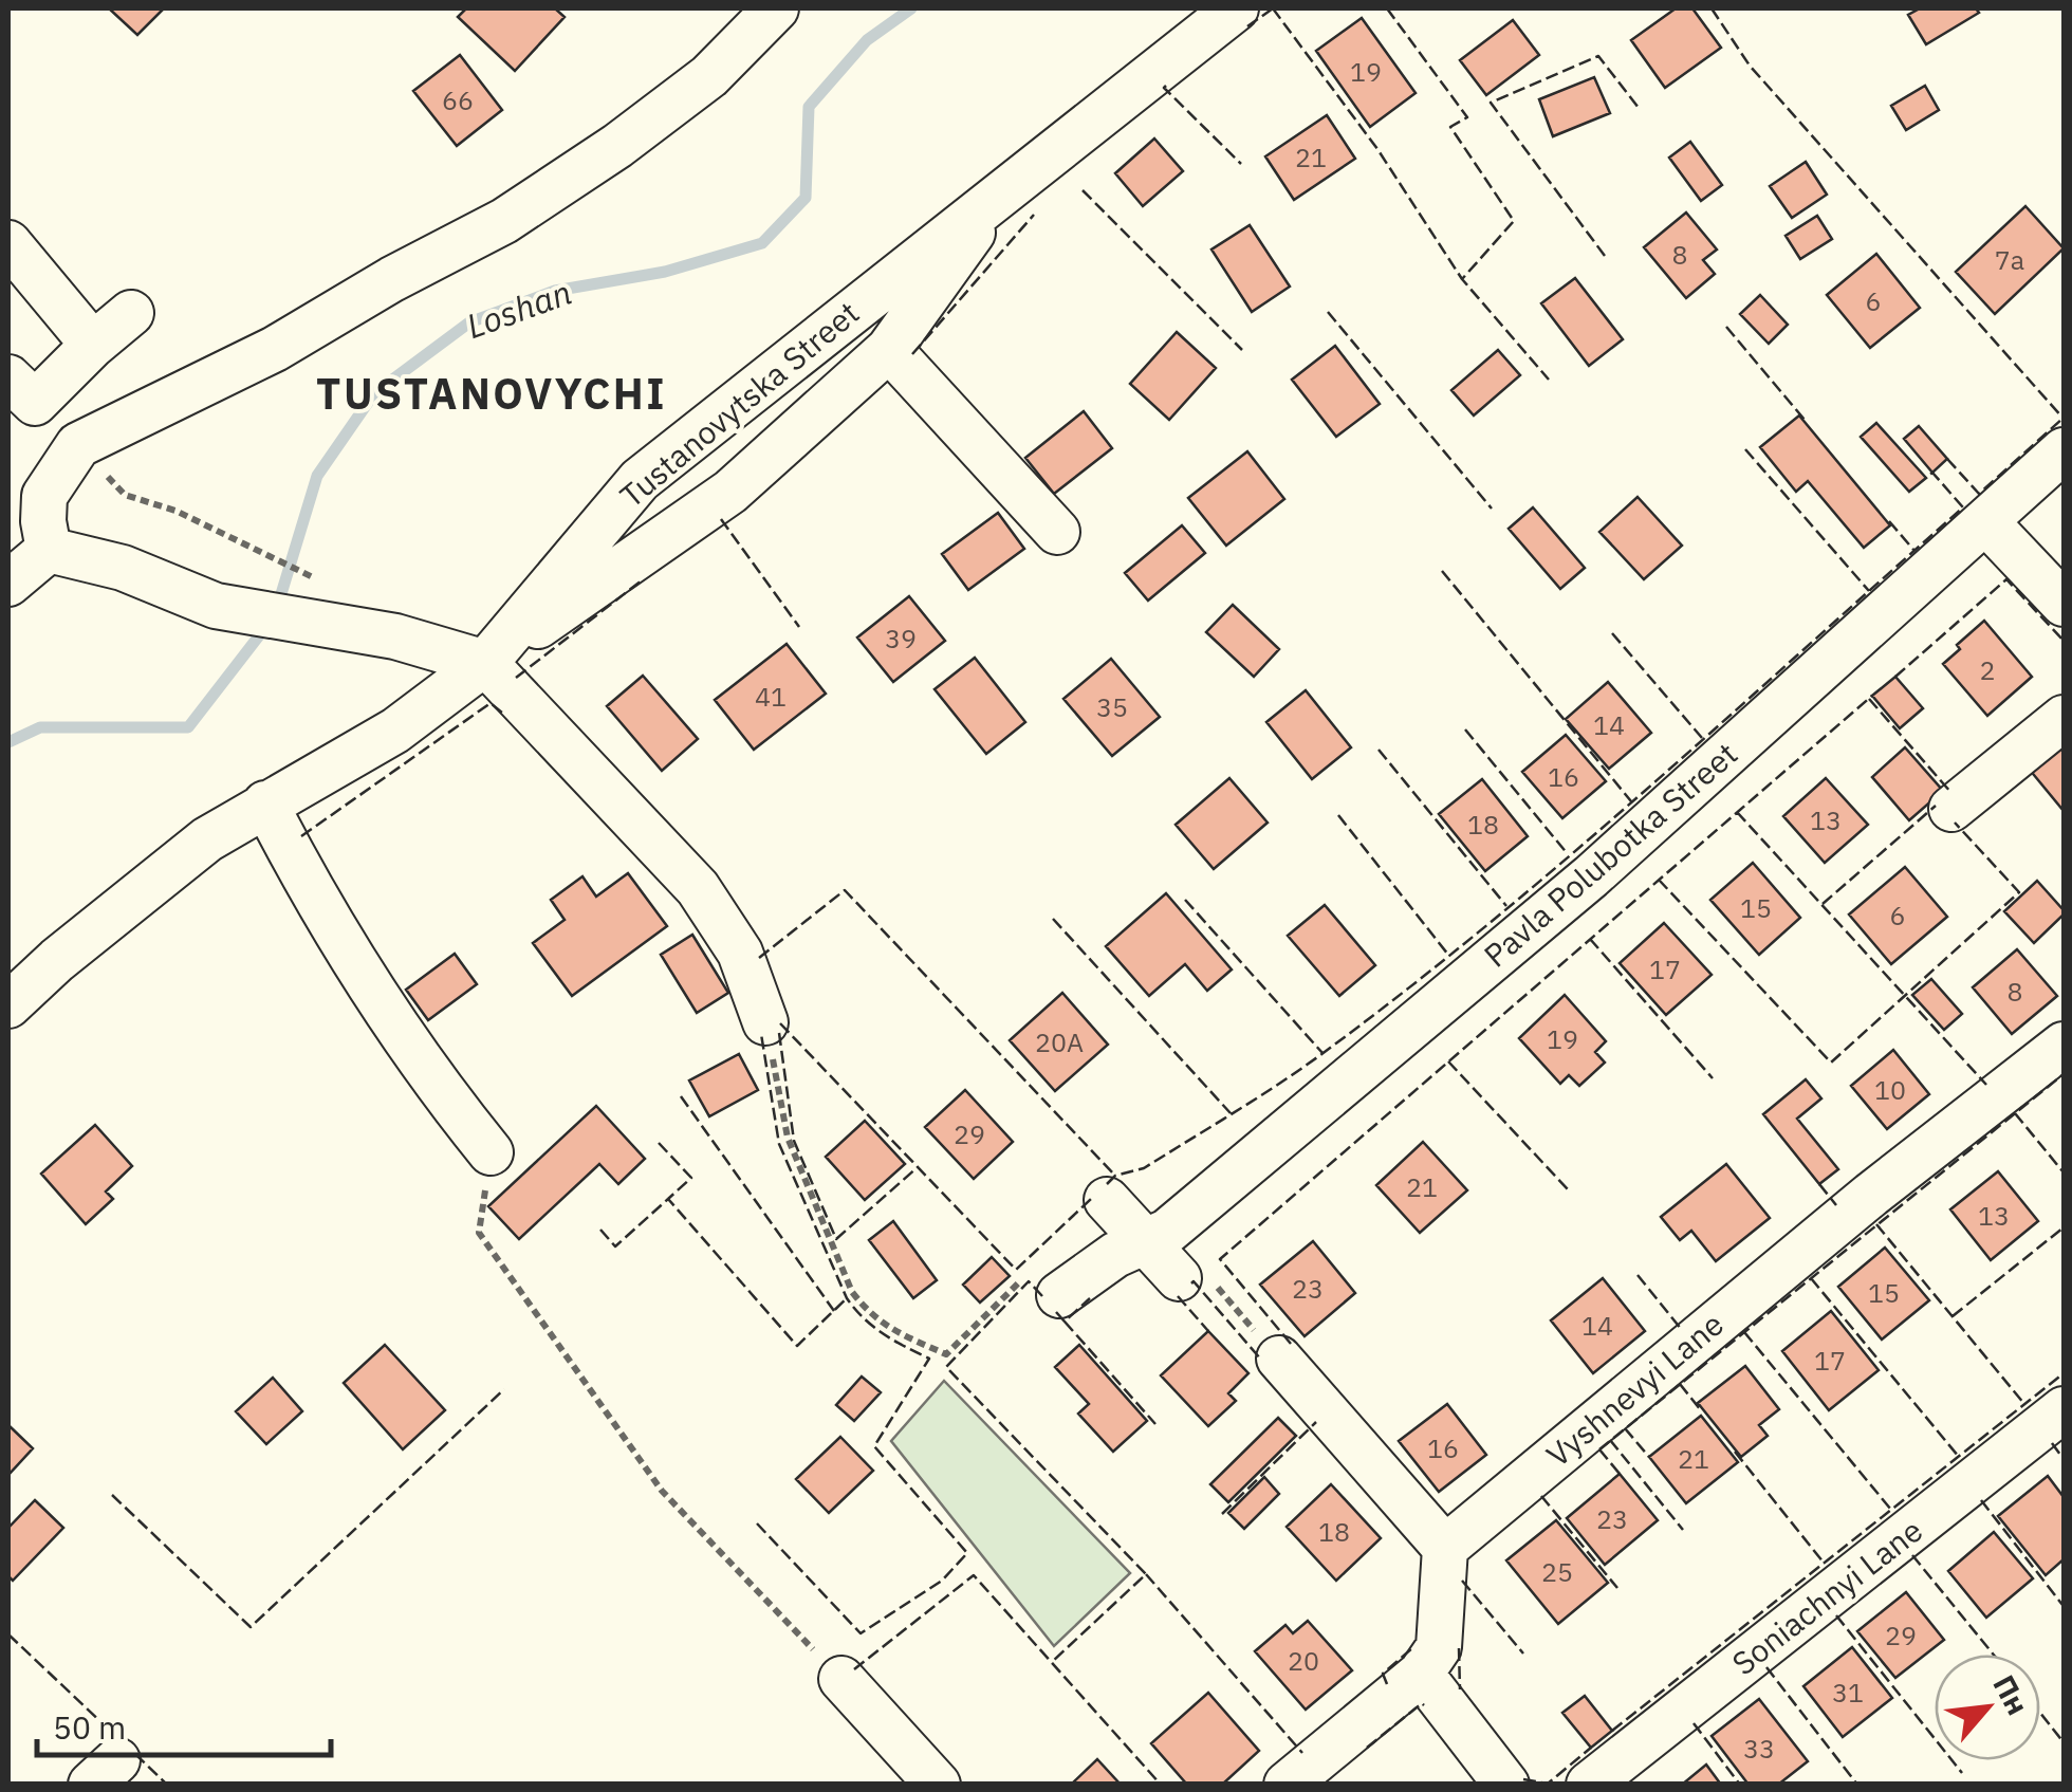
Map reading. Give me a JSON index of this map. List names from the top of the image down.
{
  "streets": {
    "street": [
      "Tustanovytska Street",
      "Pavla Polubotka Street",
      "Vyshnevyi Lane",
      "Soniachnyi Lane"
    ]
  },
  "districts": ["TUSTANOVYCHI"],
  "water": ["Loshan"],
  "house_numbers": [
    "19",
    "66",
    "21",
    "8",
    "7а",
    "6",
    "39",
    "2",
    "41",
    "35",
    "14",
    "16",
    "13",
    "18",
    "15",
    "6",
    "17",
    "8",
    "19",
    "20А",
    "10",
    "29",
    "21",
    "13",
    "23",
    "15",
    "14",
    "17",
    "16",
    "21",
    "23",
    "18",
    "25",
    "29",
    "20",
    "31",
    "33"
  ],
  "scale_bar": "50 m",
  "north": "top right"
}
